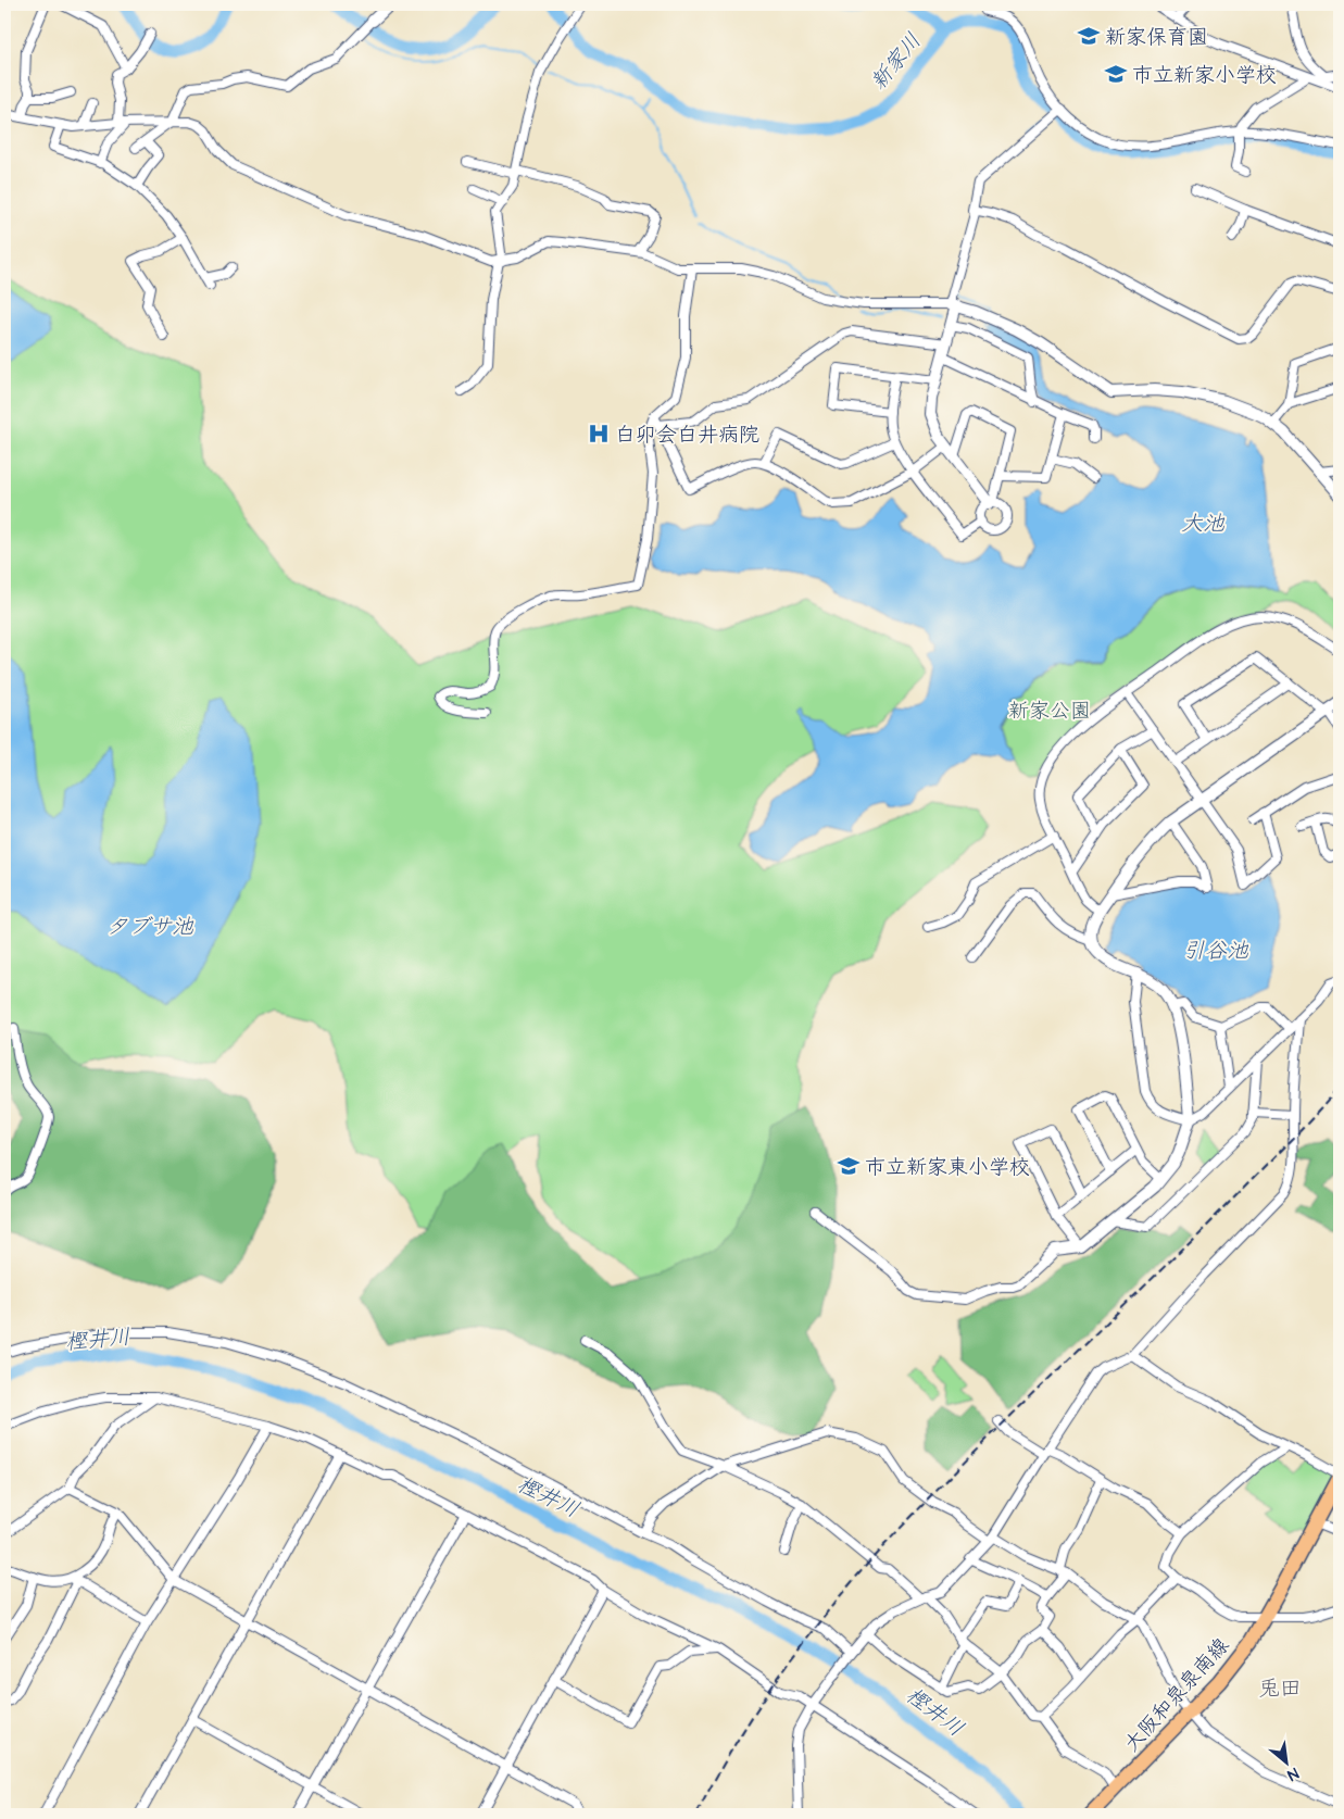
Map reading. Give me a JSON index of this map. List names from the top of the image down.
{
  "streets": {
    "main road": ["大阪和泉泉南線"]
  },
  "districts": ["兎田"],
  "water": [
    "新家川",
    "大池",
    "タブサ池",
    "引谷池",
    "樫井川"
  ],
  "parks": ["新家公園"],
  "places": {
    "school or university": ["新家保育園", "市立新家小学校", "市立新家東小学校"],
    "hospital": ["白卯会白井病院"]
  },
  "north": "bottom right"
}
